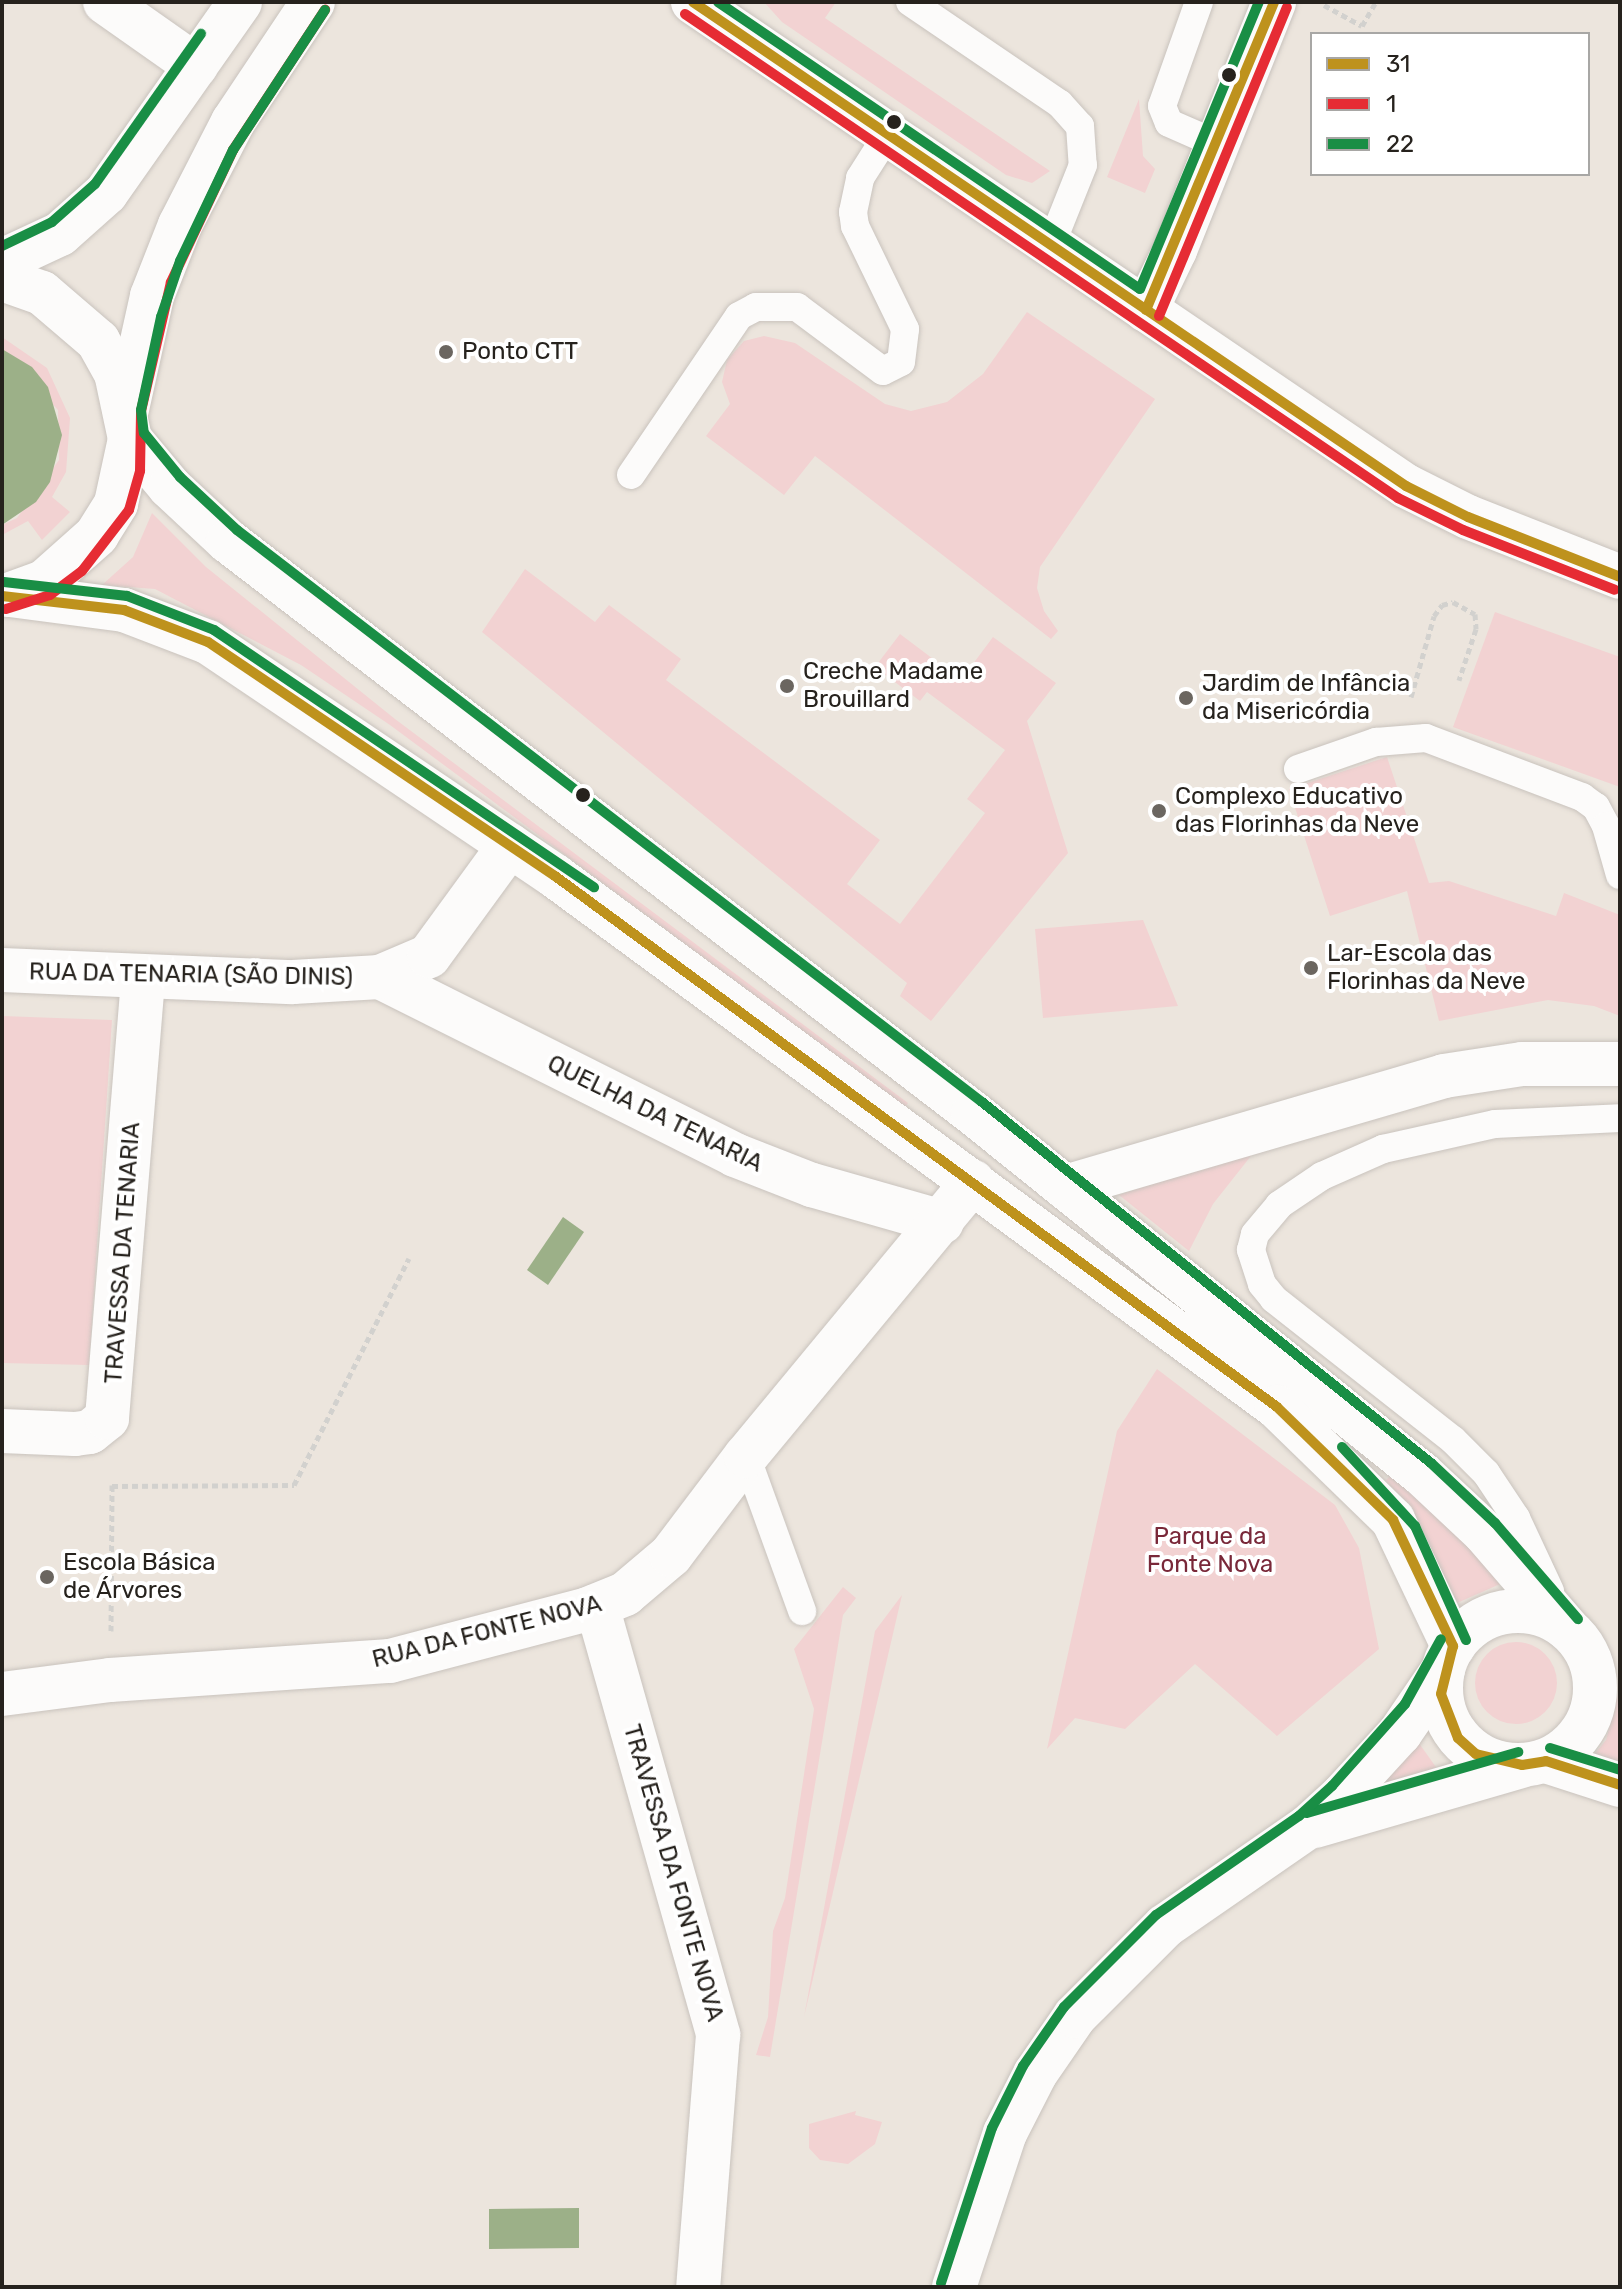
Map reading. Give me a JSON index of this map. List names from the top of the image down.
{
  "streets": {
    "main road": [
      "RUA DA TENARIA (SÃO DINIS)",
      "QUELHA DA TENARIA",
      "TRAVESSA DA TENARIA",
      "RUA DA FONTE NOVA",
      "TRAVESSA DA FONTE NOVA"
    ]
  },
  "crossings": [
    ["RUA DA TENARIA (SÃO DINIS)", "QUELHA DA TENARIA"],
    ["RUA DA TENARIA (SÃO DINIS)", "TRAVESSA DA TENARIA"],
    ["QUELHA DA TENARIA", "RUA DA FONTE NOVA"],
    ["RUA DA FONTE NOVA", "TRAVESSA DA FONTE NOVA"]
  ],
  "parks": ["Parque da Fonte Nova"],
  "places": [
    "Ponto CTT",
    "Creche Madame Brouillard",
    "Jardim de Infância da Misericórdia",
    "Complexo Educativo das Florinhas da Neve",
    "Lar-Escola das Florinhas da Neve",
    "Escola Básica de Árvores"
  ],
  "lines": ["transit line 31", "transit line 22", "transit line 1"],
  "legend": ["31", "1", "22"]
}
